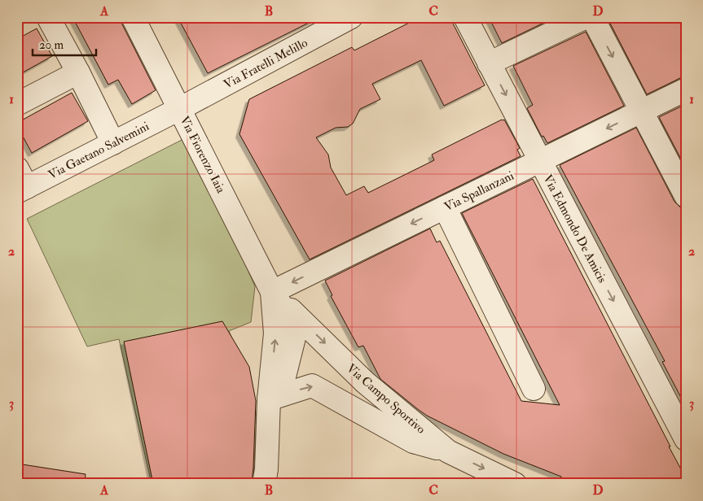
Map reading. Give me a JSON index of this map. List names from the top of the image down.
{
  "streets": {
    "street": [
      "Via Fratelli Melillo",
      "Via Gaetano Salvemini",
      "Via Fiorenzo Iaia",
      "Via Spallanzani",
      "Via Edmondo De Amicis",
      "Via Campo Sportivo"
    ]
  },
  "crossings": [
    ["Via Fratelli Melillo", "Via Gaetano Salvemini"],
    ["Via Fratelli Melillo", "Via Fiorenzo Iaia"],
    ["Via Gaetano Salvemini", "Via Fiorenzo Iaia"],
    ["Via Fiorenzo Iaia", "Via Spallanzani"],
    ["Via Fiorenzo Iaia", "Via Campo Sportivo"],
    ["Via Spallanzani", "Via Edmondo De Amicis"],
    ["Via Spallanzani", "Via Campo Sportivo"]
  ],
  "scale_bar": "20 m",
  "grid": {
    "columns": [
      "A",
      "B",
      "C",
      "D"
    ],
    "rows": ["1", "2", "3"]
  }
}
